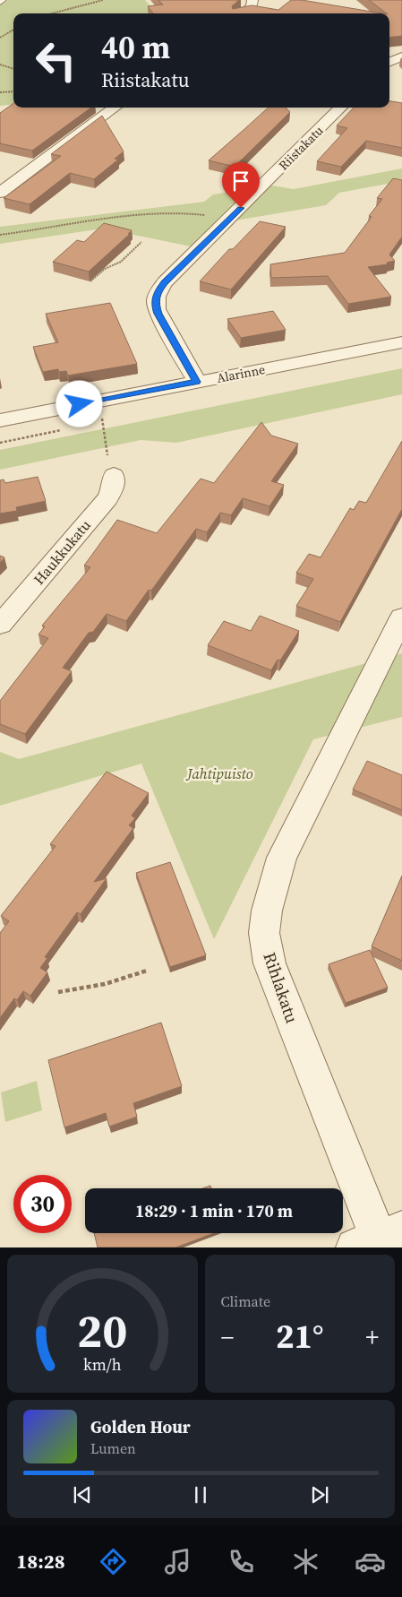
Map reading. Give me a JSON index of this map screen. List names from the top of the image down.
{
  "streets": {
    "street": [
      "Riistakatu",
      "Alarinne",
      "Haukkukatu",
      "Rihlakatu"
    ]
  },
  "crossings": [
    ["Riistakatu", "Alarinne"]
  ],
  "parks": ["Jahtipuisto"],
  "page": {
    "turn": ["40 m", "Riistakatu"],
    "limit": "30",
    "trip": "18:29 · 1 min · 170 m",
    "tile": "Climate",
    "heat": ["−", "21°", "+"],
    "song": ["Golden Hour", "Lumen"],
    "tabs": "18:28",
    "gauge": ["20", "km/h"]
  }
}
